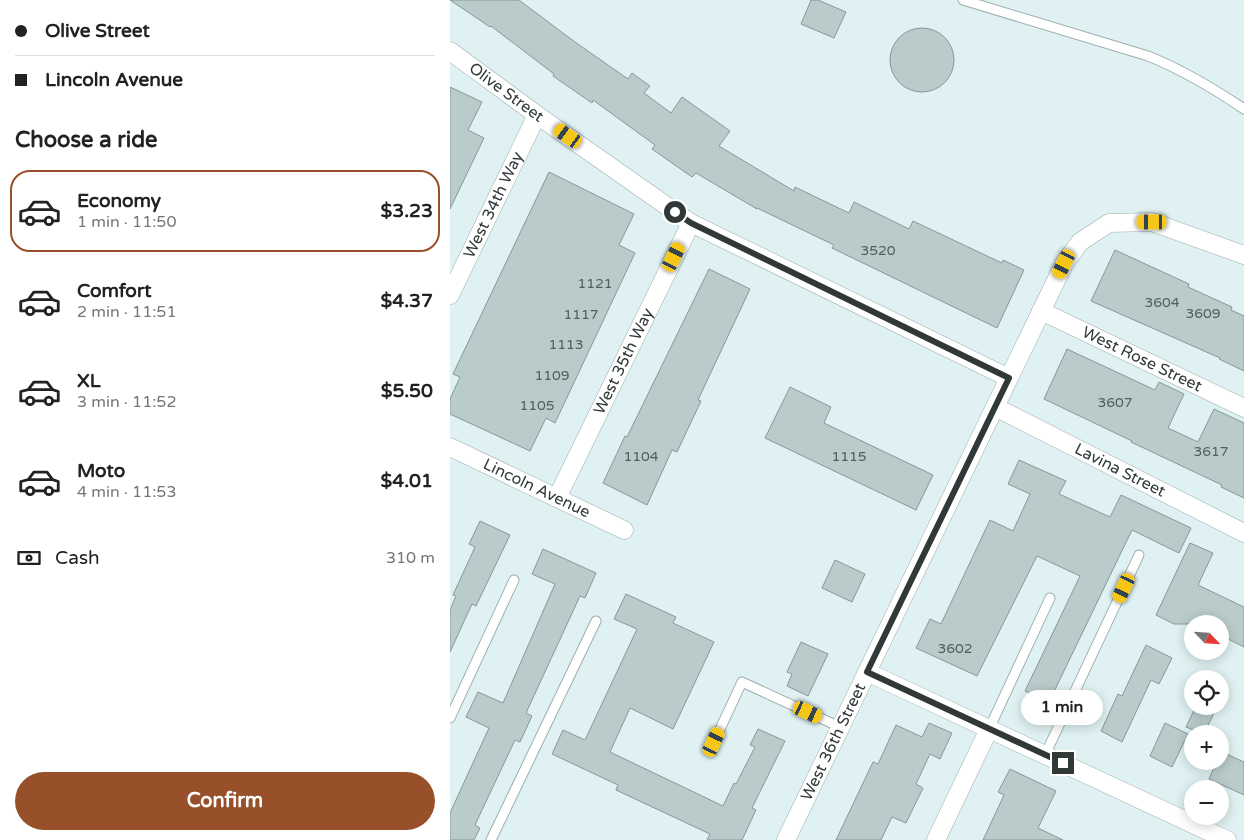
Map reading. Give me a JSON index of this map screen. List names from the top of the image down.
{
  "streets": {
    "street": [
      "Olive Street",
      "West 34th Way",
      "West Rose Street",
      "West 35th Way",
      "Lavina Street",
      "Lincoln Avenue",
      "West 36th Street"
    ]
  },
  "crossings": [
    ["Olive Street", "West 34th Way"],
    ["Olive Street", "West 35th Way"],
    ["Olive Street", "West 36th Street"],
    ["West Rose Street", "West 36th Street"],
    ["West 35th Way", "Lincoln Avenue"],
    ["Lavina Street", "West 36th Street"]
  ],
  "house_numbers": [
    "3520",
    "1121",
    "3604",
    "3609",
    "1117",
    "1113",
    "1109",
    "3607",
    "1105",
    "3617",
    "1104",
    "1115",
    "3602"
  ],
  "north": "bottom right",
  "page": {
    "banner": ["Olive Street", "Lincoln Avenue"],
    "heading": "Choose a ride",
    "list": [
      {
        "name": "Economy",
        "note": "1 min · 11:50",
        "value": "$3.23"
      },
      {
        "name": "Comfort",
        "note": "2 min · 11:51",
        "value": "$4.37"
      },
      {
        "name": "XL",
        "note": "3 min · 11:52",
        "value": "$5.50"
      },
      {
        "name": "Moto",
        "note": "4 min · 11:53",
        "value": "$4.01"
      }
    ],
    "pay": ["Cash", "310 m"],
    "map_buttons": ["+", "−"],
    "bubble": "1 min",
    "buttons": "Confirm"
  }
}
